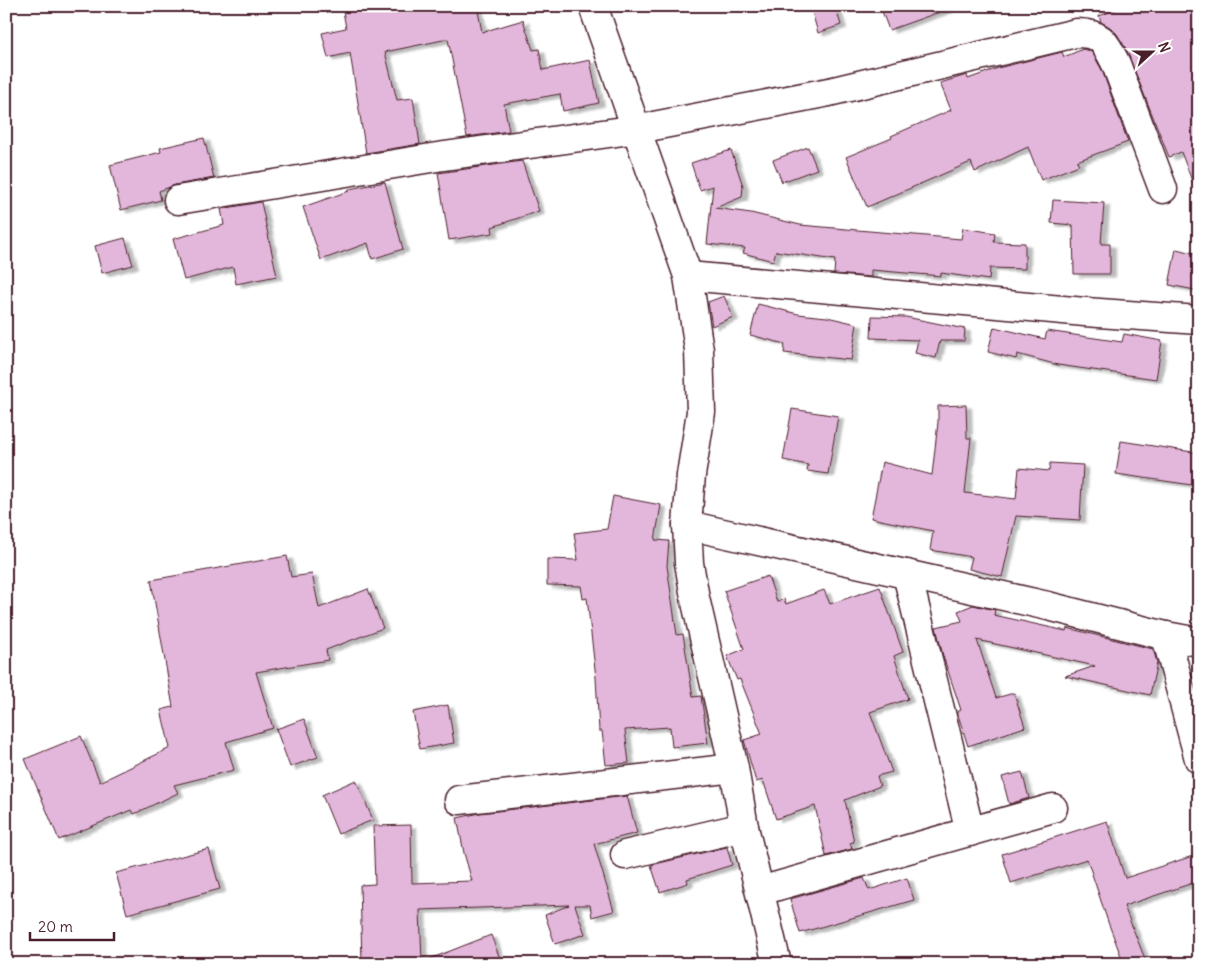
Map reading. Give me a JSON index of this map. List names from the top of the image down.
{
  "scale_bar": "20 m",
  "north": "right"
}
